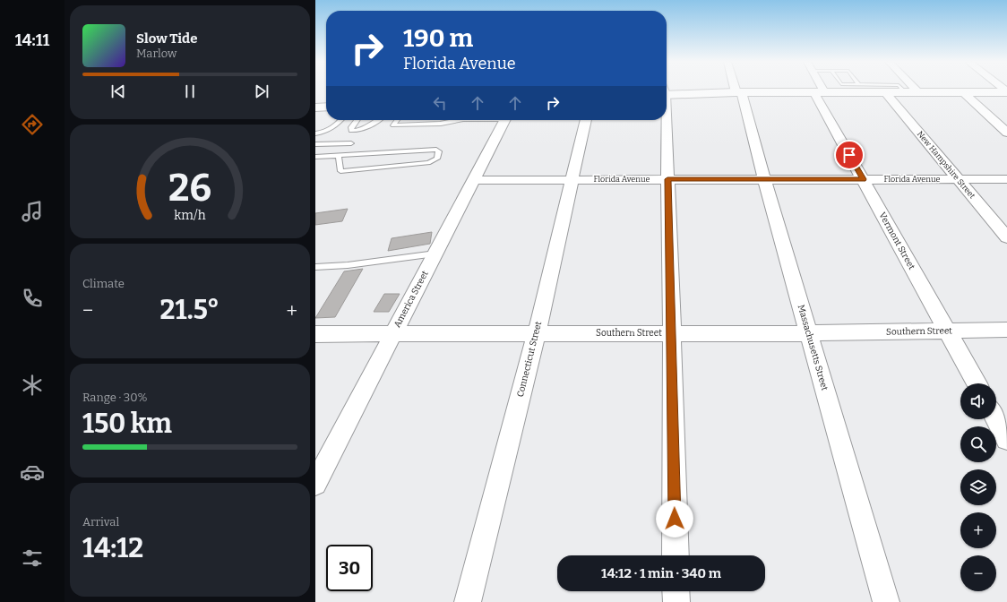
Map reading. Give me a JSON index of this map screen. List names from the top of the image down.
{
  "streets": {
    "street": [
      "New Hampshire Street",
      "Florida Avenue",
      "Vermont Street",
      "America Street",
      "Southern Street",
      "Massachusetts Street",
      "Connecticut Street"
    ]
  },
  "crossings": [
    ["New Hampshire Street", "Florida Avenue"],
    ["Florida Avenue", "Vermont Street"],
    ["Florida Avenue", "America Street"],
    ["Florida Avenue", "Massachusetts Street"],
    ["Florida Avenue", "Connecticut Street"],
    ["Vermont Street", "Southern Street"],
    ["America Street", "Southern Street"],
    ["Southern Street", "Massachusetts Street"],
    ["Southern Street", "Connecticut Street"]
  ],
  "page": {
    "tabs": "14:11",
    "turn": ["190 m", "Florida Avenue"],
    "song": ["Slow Tide", "Marlow"],
    "tile": [
      "Climate",
      ["Range · 30%", "150 km"],
      ["Arrival", "14:12"]
    ],
    "heat": ["−", "21.5°", "+"],
    "map_buttons": ["+", "−"],
    "limit": "30",
    "trip": "14:12 · 1 min · 340 m",
    "gauge": ["26", "km/h"]
  }
}
